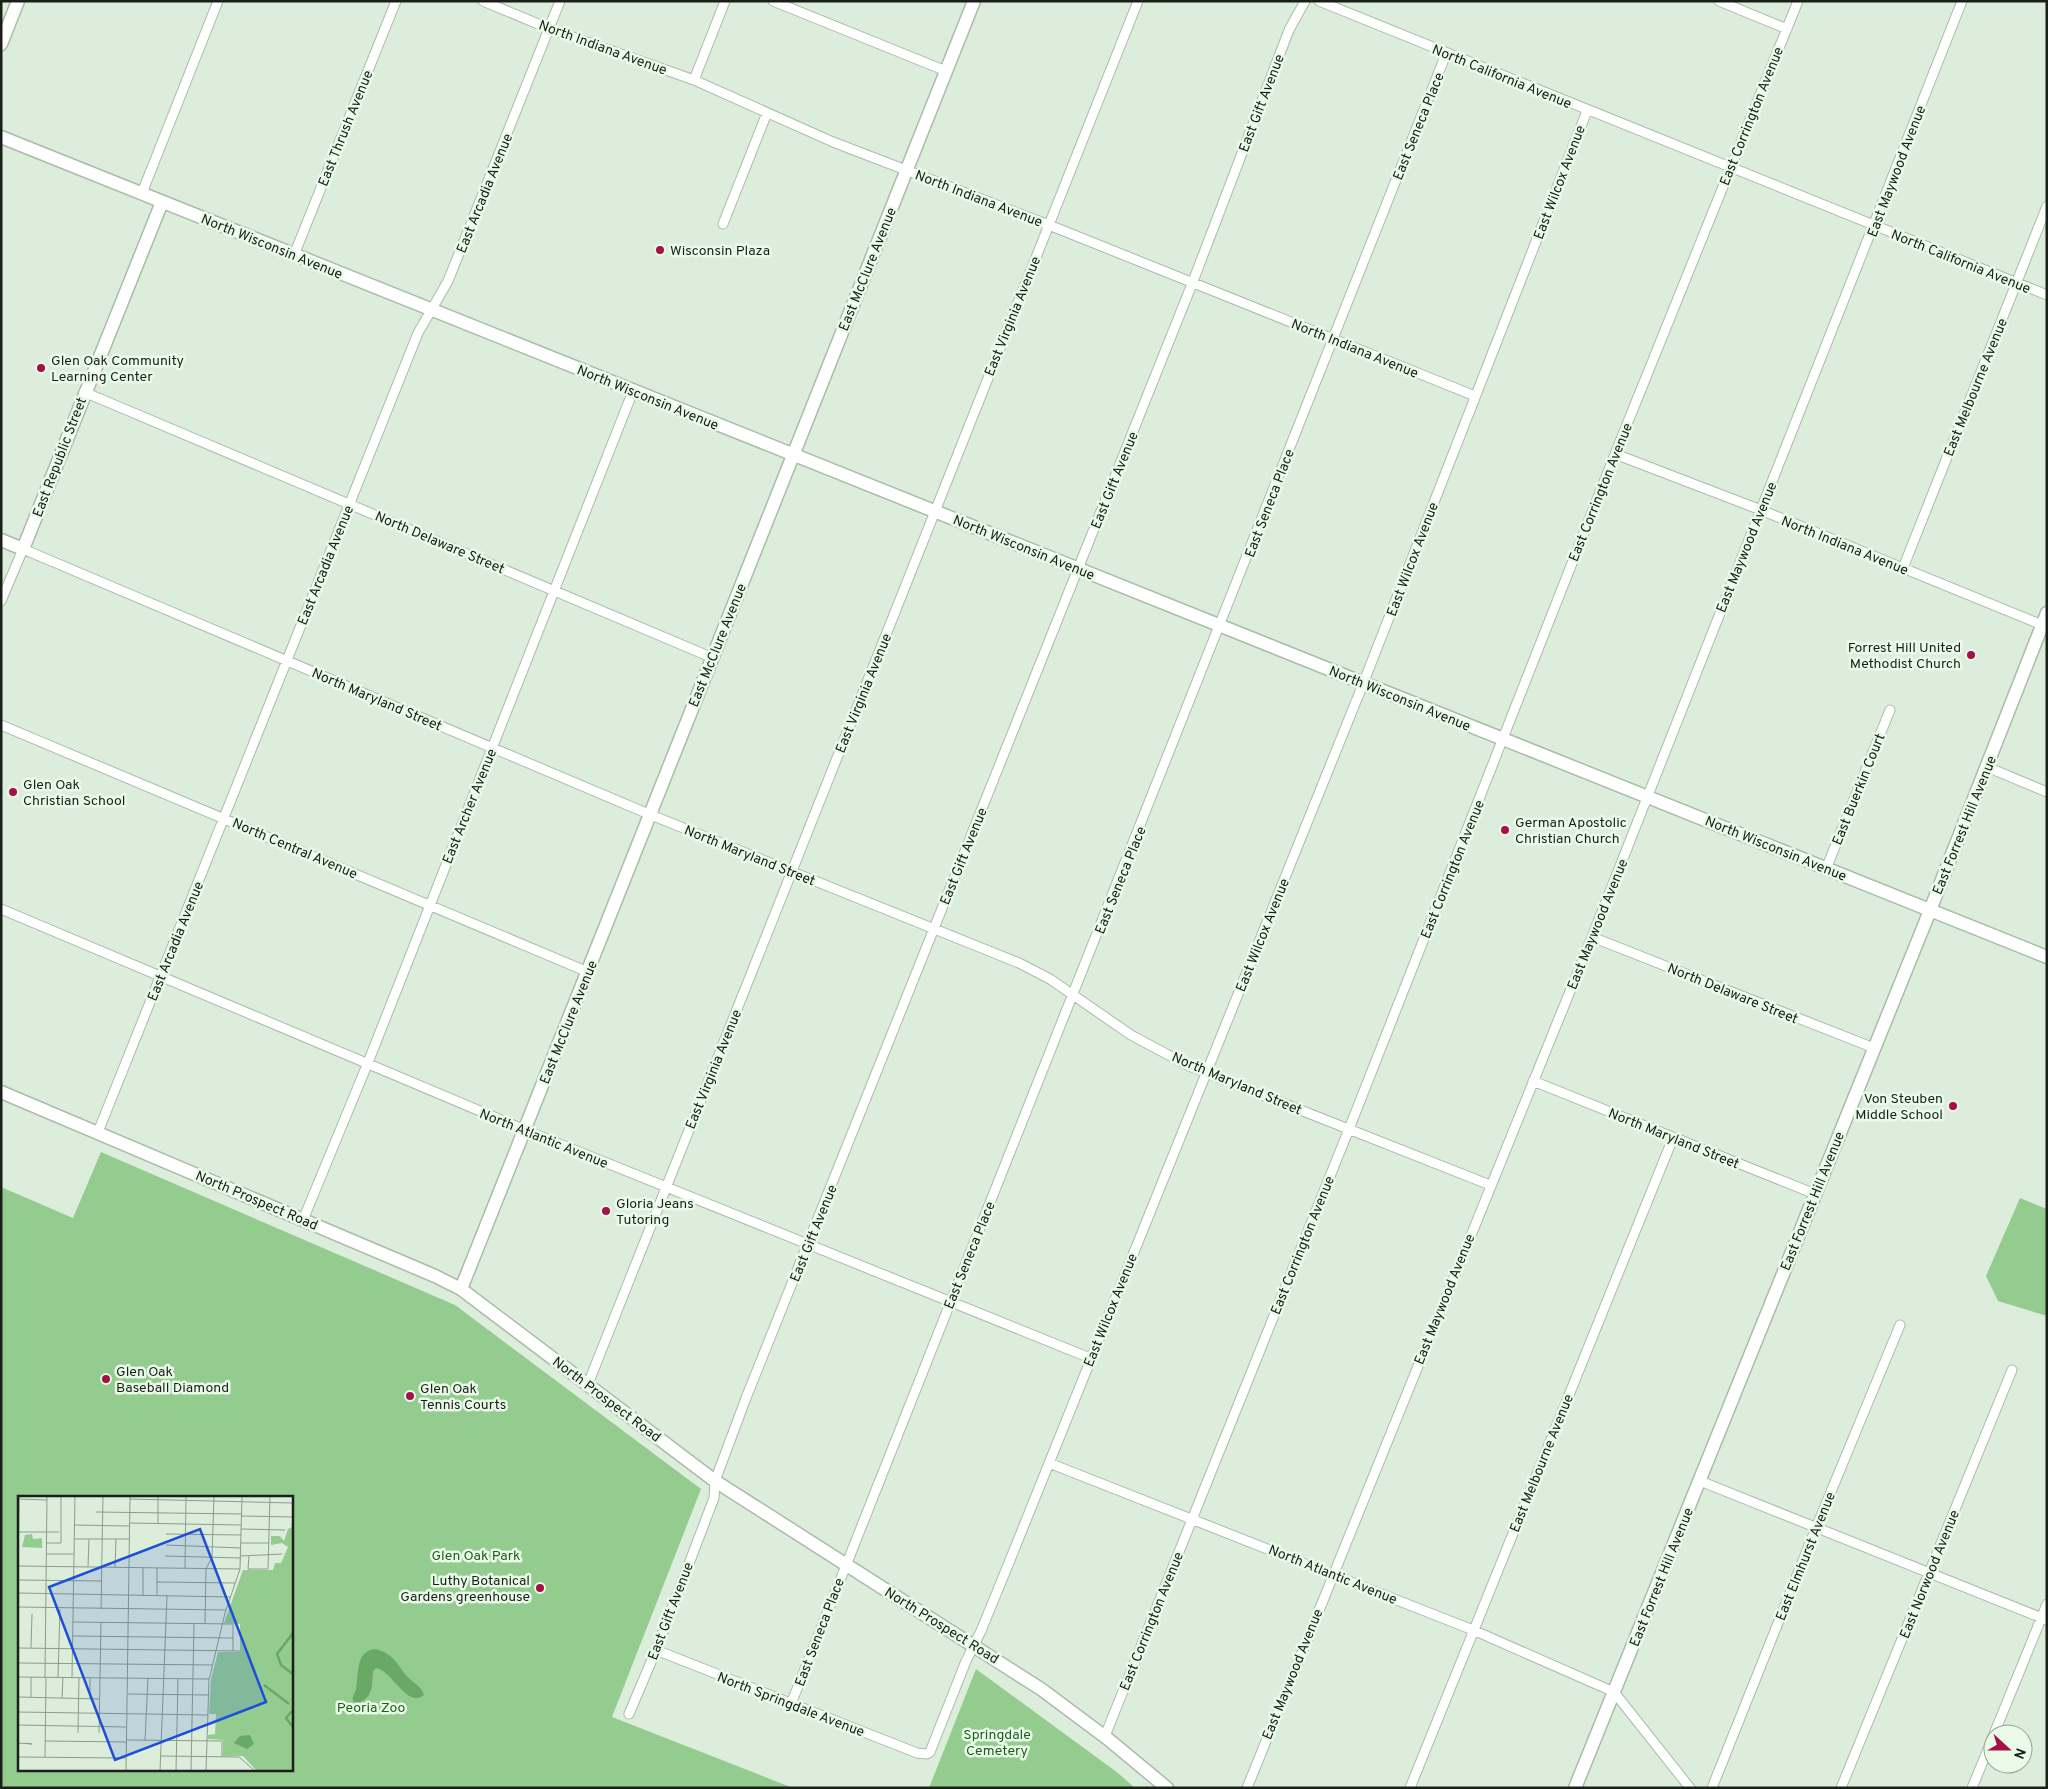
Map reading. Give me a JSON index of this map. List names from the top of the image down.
{
  "streets": {
    "street": [
      "North Indiana Avenue",
      "North California Avenue",
      "East Gift Avenue",
      "East Corrington Avenue",
      "East Seneca Place",
      "East Thrush Avenue",
      "East Maywood Avenue",
      "East Wilcox Avenue",
      "East Arcadia Avenue",
      "North Wisconsin Avenue",
      "East McClure Avenue",
      "East Virginia Avenue",
      "East Melbourne Avenue",
      "East Republic Street",
      "North Delaware Street",
      "North Maryland Street",
      "East Buerkin Court",
      "East Archer Avenue",
      "East Forrest Hill Avenue",
      "North Central Avenue",
      "North Atlantic Avenue",
      "North Prospect Road",
      "East Elmhurst Avenue",
      "East Norwood Avenue",
      "North Springdale Avenue"
    ]
  },
  "crossings": [
    ["North Indiana Avenue", "East Gift Avenue"],
    ["North Indiana Avenue", "East Corrington Avenue"],
    ["North Indiana Avenue", "East Seneca Place"],
    ["North Indiana Avenue", "East Maywood Avenue"],
    ["North Indiana Avenue", "East Wilcox Avenue"],
    ["North Indiana Avenue", "East Arcadia Avenue"],
    ["North Indiana Avenue", "East McClure Avenue"],
    ["North Indiana Avenue", "East Virginia Avenue"],
    ["North Indiana Avenue", "East Melbourne Avenue"],
    ["North Indiana Avenue", "East Forrest Hill Avenue"],
    ["North California Avenue", "East Corrington Avenue"],
    ["North California Avenue", "East Seneca Place"],
    ["North California Avenue", "East Maywood Avenue"],
    ["North California Avenue", "East Wilcox Avenue"],
    ["North California Avenue", "East Melbourne Avenue"],
    ["East Gift Avenue", "North Wisconsin Avenue"],
    ["East Gift Avenue", "North Maryland Street"],
    ["East Gift Avenue", "North Atlantic Avenue"],
    ["East Gift Avenue", "North Prospect Road"],
    ["East Gift Avenue", "North Springdale Avenue"],
    ["East Corrington Avenue", "North Wisconsin Avenue"],
    ["East Corrington Avenue", "North Maryland Street"],
    ["East Corrington Avenue", "North Atlantic Avenue"],
    ["East Corrington Avenue", "North Prospect Road"],
    ["East Seneca Place", "North Wisconsin Avenue"],
    ["East Seneca Place", "North Maryland Street"],
    ["East Seneca Place", "North Atlantic Avenue"],
    ["East Seneca Place", "North Prospect Road"],
    ["East Seneca Place", "North Springdale Avenue"],
    ["East Thrush Avenue", "North Wisconsin Avenue"],
    ["East Maywood Avenue", "North Wisconsin Avenue"],
    ["East Maywood Avenue", "North Delaware Street"],
    ["East Maywood Avenue", "North Maryland Street"],
    ["East Maywood Avenue", "North Atlantic Avenue"],
    ["East Wilcox Avenue", "North Wisconsin Avenue"],
    ["East Wilcox Avenue", "North Maryland Street"],
    ["East Wilcox Avenue", "North Atlantic Avenue"],
    ["East Wilcox Avenue", "North Prospect Road"],
    ["East Wilcox Avenue", "North Springdale Avenue"],
    ["East Arcadia Avenue", "North Wisconsin Avenue"],
    ["East Arcadia Avenue", "North Delaware Street"],
    ["East Arcadia Avenue", "North Maryland Street"],
    ["East Arcadia Avenue", "North Central Avenue"],
    ["East Arcadia Avenue", "North Atlantic Avenue"],
    ["East Arcadia Avenue", "North Prospect Road"],
    ["North Wisconsin Avenue", "East McClure Avenue"],
    ["North Wisconsin Avenue", "East Virginia Avenue"],
    ["North Wisconsin Avenue", "East Republic Street"],
    ["North Wisconsin Avenue", "East Buerkin Court"],
    ["North Wisconsin Avenue", "East Archer Avenue"],
    ["North Wisconsin Avenue", "East Forrest Hill Avenue"],
    ["East McClure Avenue", "North Delaware Street"],
    ["East McClure Avenue", "North Maryland Street"],
    ["East McClure Avenue", "North Central Avenue"],
    ["East McClure Avenue", "North Atlantic Avenue"],
    ["East McClure Avenue", "North Prospect Road"],
    ["East Virginia Avenue", "North Maryland Street"],
    ["East Virginia Avenue", "North Atlantic Avenue"],
    ["East Virginia Avenue", "North Prospect Road"],
    ["East Melbourne Avenue", "North Maryland Street"],
    ["East Melbourne Avenue", "North Atlantic Avenue"],
    ["East Republic Street", "North Delaware Street"],
    ["East Republic Street", "North Maryland Street"],
    ["North Delaware Street", "East Archer Avenue"],
    ["North Delaware Street", "East Forrest Hill Avenue"],
    ["North Maryland Street", "East Archer Avenue"],
    ["North Maryland Street", "East Forrest Hill Avenue"],
    ["East Archer Avenue", "North Central Avenue"],
    ["East Archer Avenue", "North Atlantic Avenue"],
    ["East Archer Avenue", "North Prospect Road"],
    ["East Forrest Hill Avenue", "North Atlantic Avenue"]
  ],
  "parks": ["Glen Oak Park", "Peoria Zoo", "Springdale Cemetery"],
  "places": [
    "Wisconsin Plaza",
    "Glen Oak Community Learning Center",
    "Forrest Hill United Methodist Church",
    "Glen Oak Christian School",
    "German Apostolic Christian Church",
    "Von Steuben Middle School",
    "Gloria Jeans Tutoring",
    "Glen Oak Baseball Diamond",
    "Glen Oak Tennis Courts",
    "Luthy Botanical Gardens greenhouse"
  ],
  "north": "right"
}
